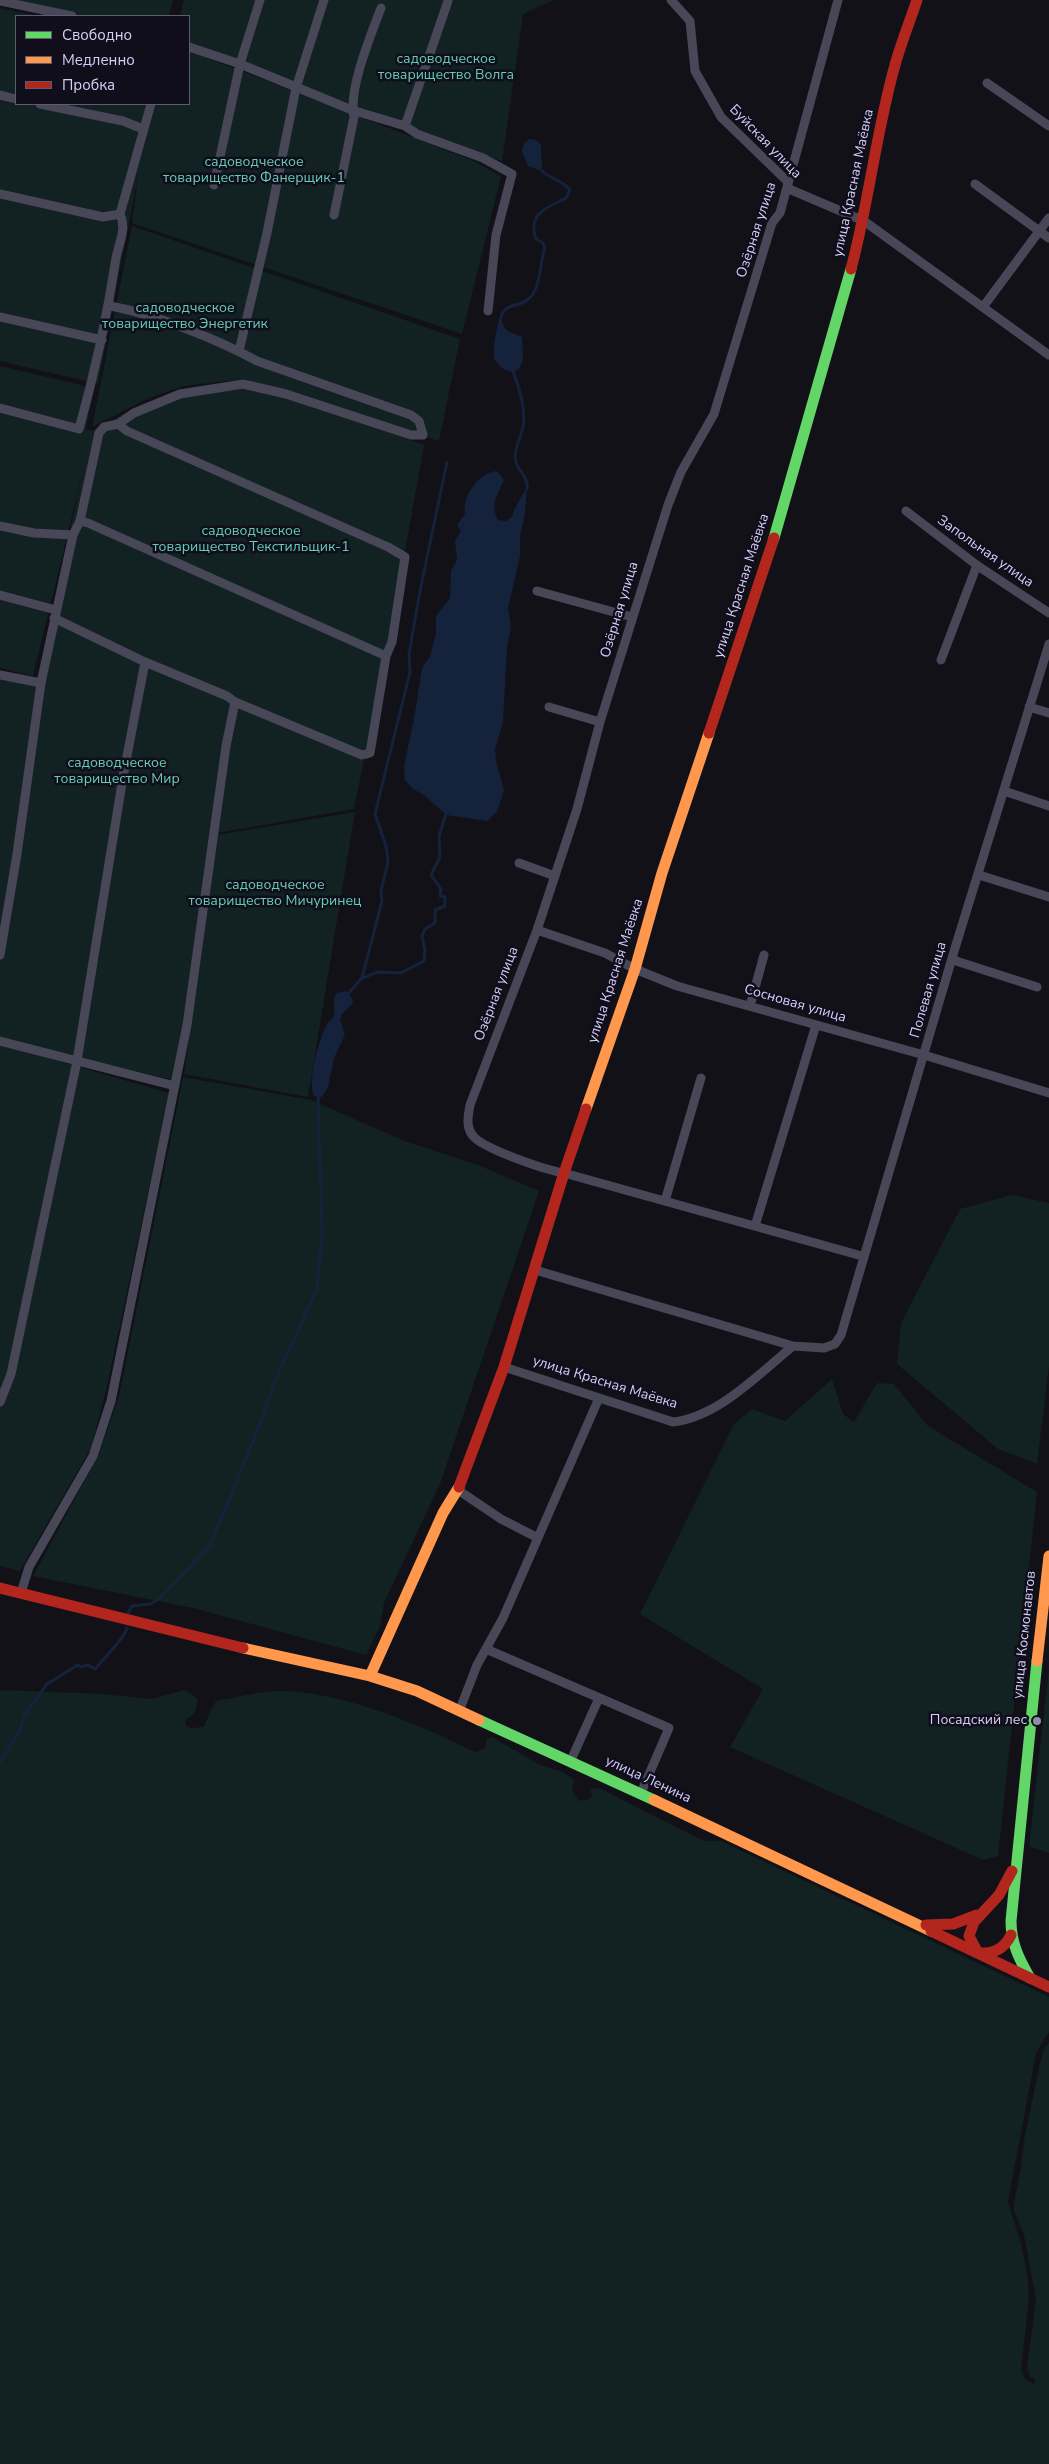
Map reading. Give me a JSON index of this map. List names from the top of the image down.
{
  "streets": {
    "street": [
      "Буйская улица",
      "улица Красная Маёвка",
      "Озёрная улица",
      "Запольная улица",
      "Полевая улица",
      "Сосновая улица",
      "улица Космонавтов",
      "улица Ленина"
    ]
  },
  "crossings": [
    ["Буйская улица", "улица Красная Маёвка"],
    ["Буйская улица", "Озёрная улица"],
    ["улица Красная Маёвка", "Озёрная улица"],
    ["улица Красная Маёвка", "Полевая улица"],
    ["улица Красная Маёвка", "Сосновая улица"],
    ["улица Красная Маёвка", "улица Ленина"],
    ["Озёрная улица", "Сосновая улица"],
    ["Полевая улица", "Сосновая улица"]
  ],
  "parks": [
    "садоводческое товарищество Волга",
    "садоводческое товарищество Фанерщик-1",
    "садоводческое товарищество Энергетик",
    "садоводческое товарищество Текстильщик-1",
    "садоводческое товарищество Мир",
    "садоводческое товарищество Мичуринец"
  ],
  "places": ["Посадский лес"],
  "legend": ["Свободно", "Медленно", "Пробка"]
}
